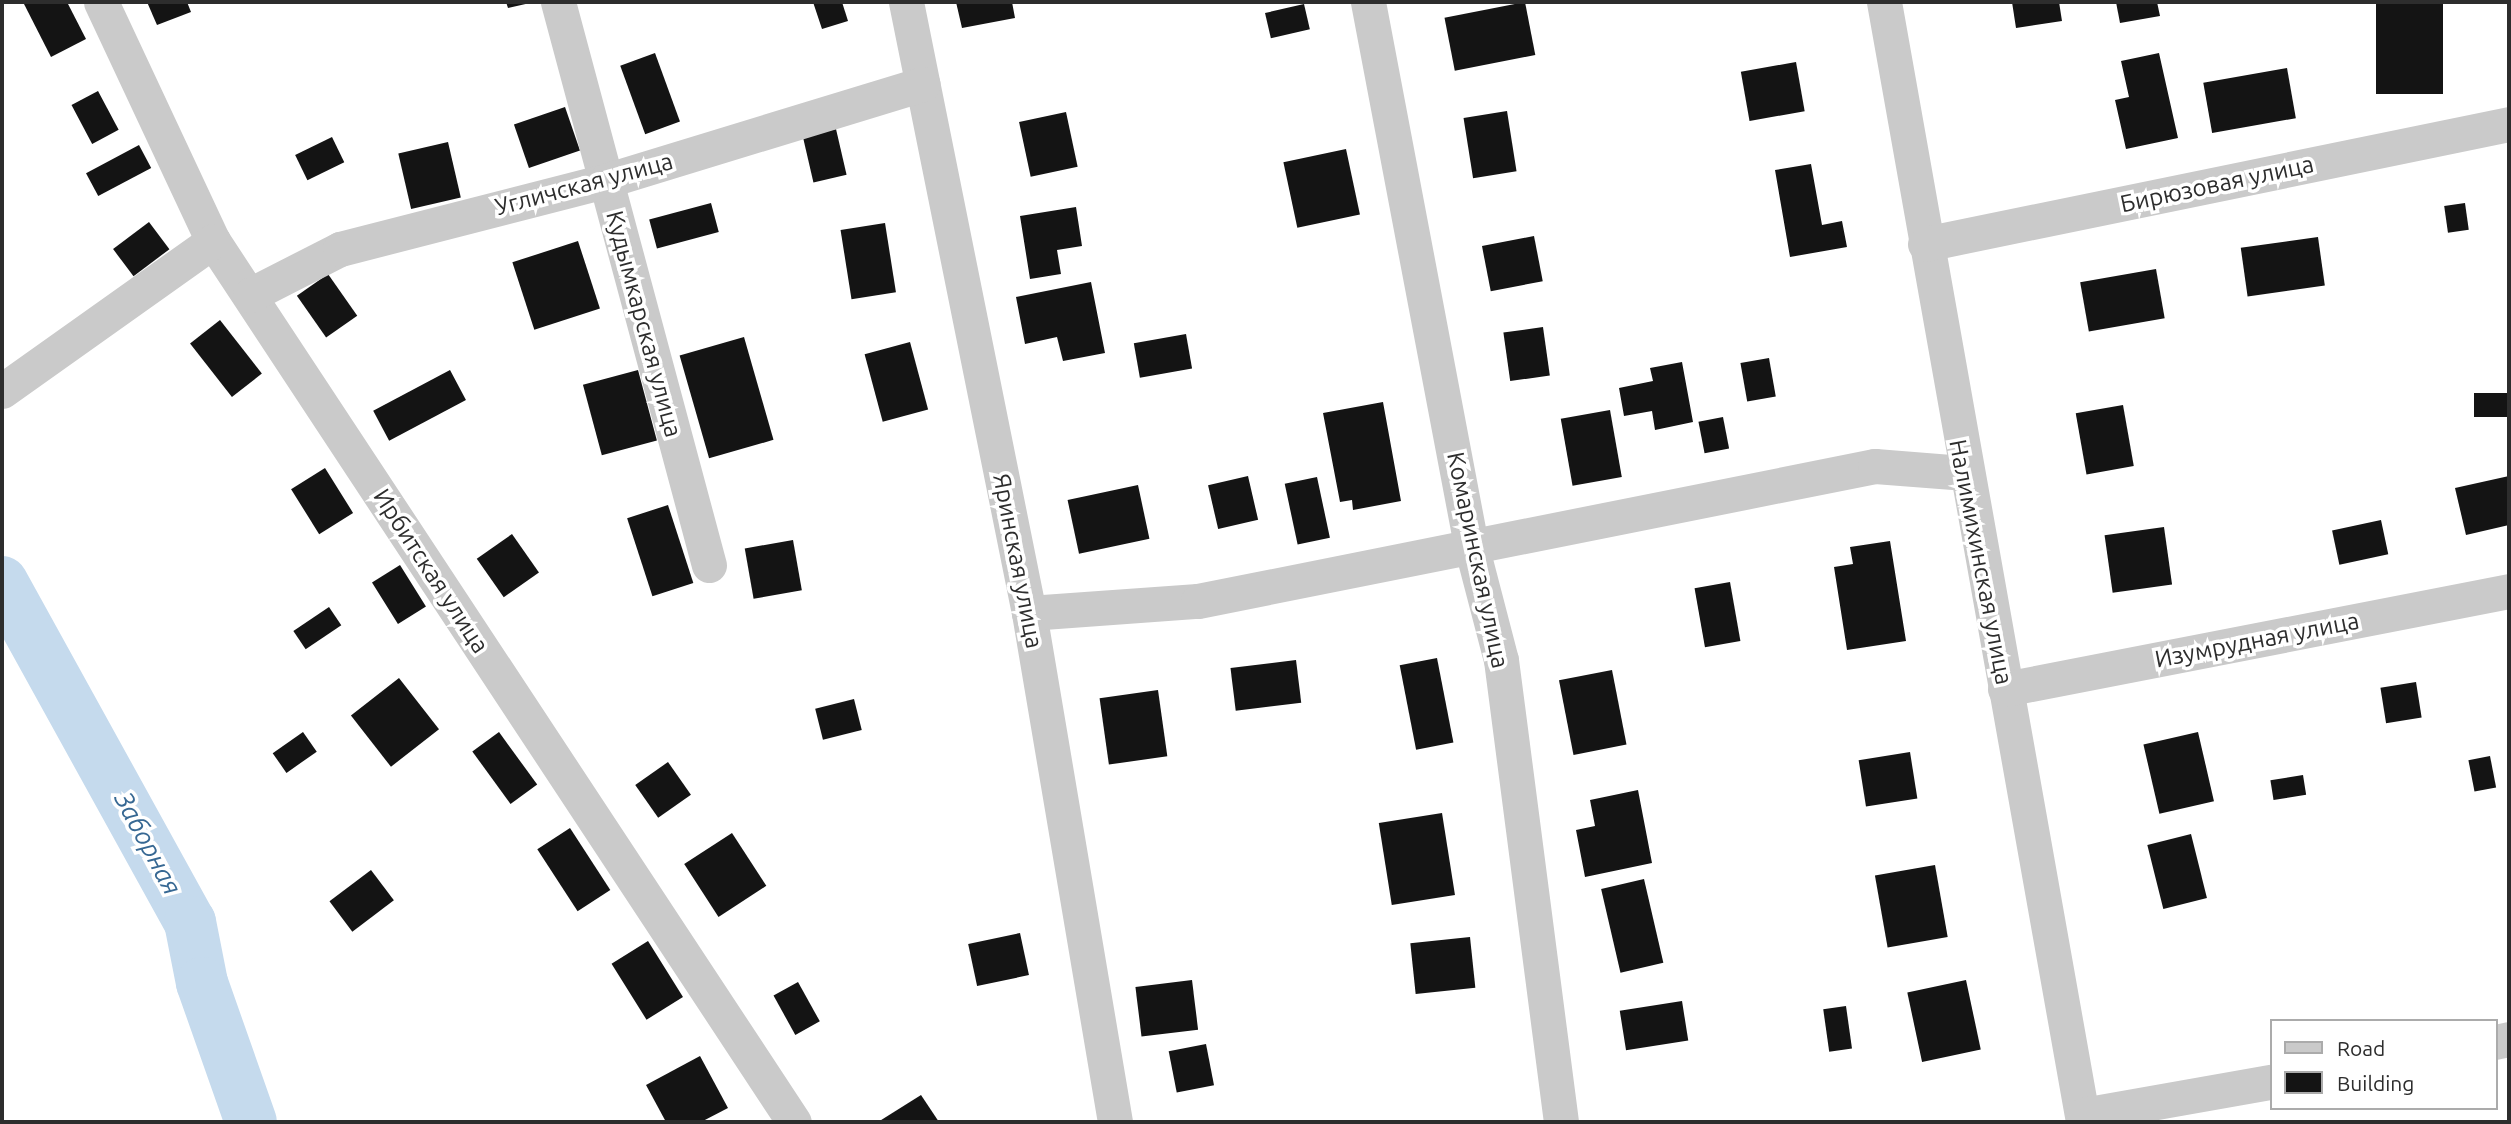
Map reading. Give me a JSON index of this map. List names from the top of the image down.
{
  "streets": {
    "street": [
      "Угличская улица",
      "Бирюзовая улица",
      "Кудымкарская улица",
      "Комаринская улица",
      "Яринская улица",
      "Налимихинская улица",
      "Ирбитская улица",
      "Изумрудная улица"
    ]
  },
  "crossings": [
    ["Угличская улица", "Кудымкарская улица"],
    ["Угличская улица", "Яринская улица"],
    ["Угличская улица", "Ирбитская улица"],
    ["Бирюзовая улица", "Налимихинская улица"],
    ["Налимихинская улица", "Изумрудная улица"]
  ],
  "water": ["Заборная"],
  "legend": ["Road", "Building"]
}
